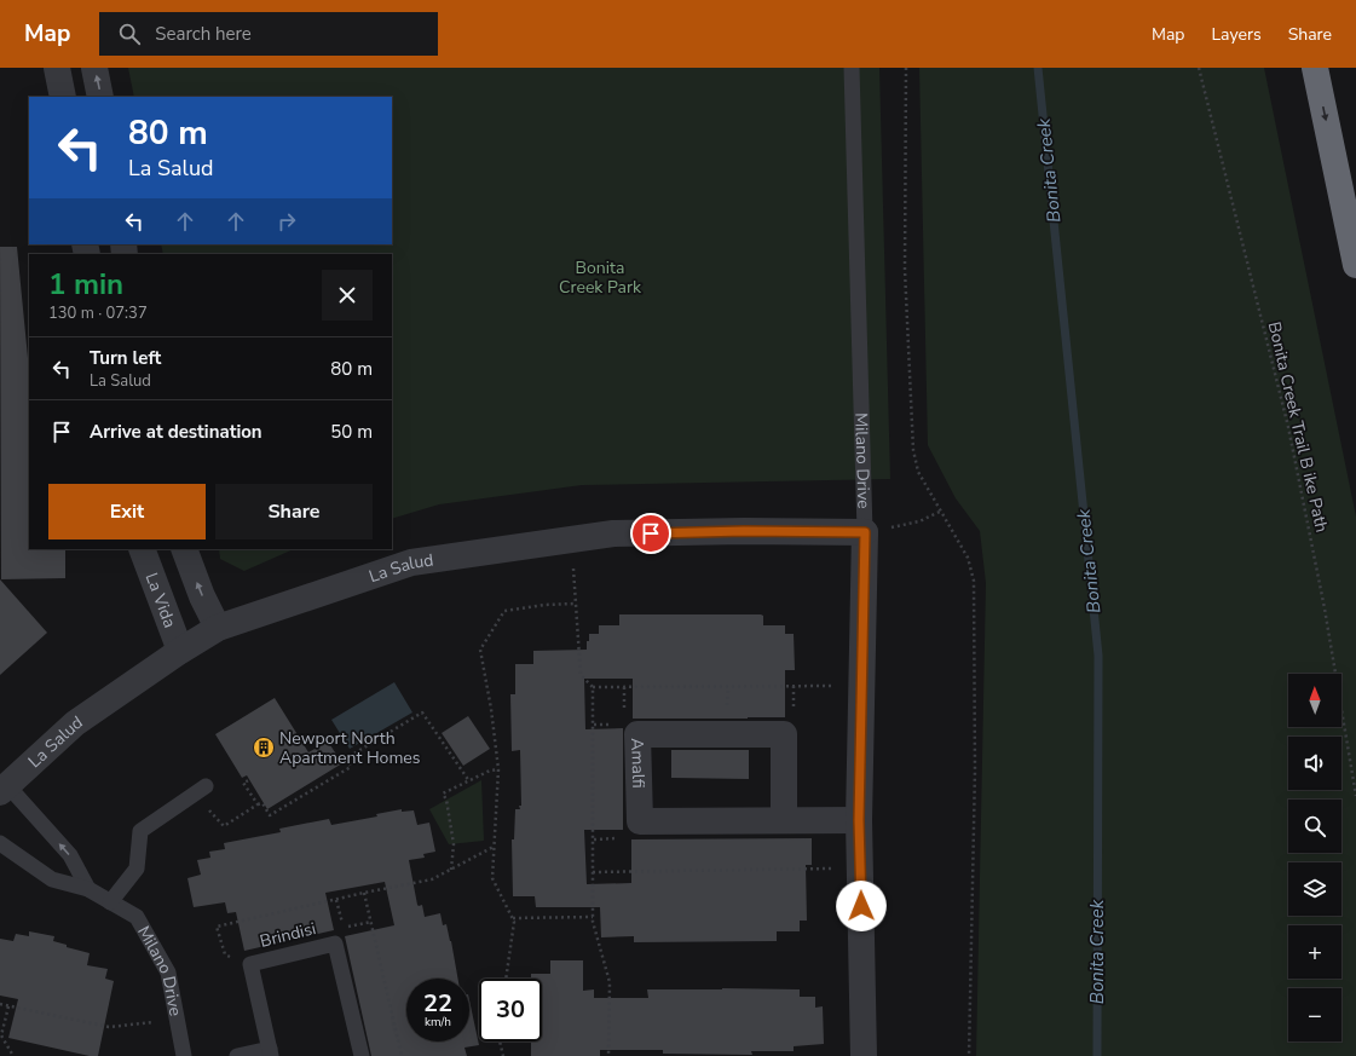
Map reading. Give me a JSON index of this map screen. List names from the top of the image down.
{
  "streets": {
    "street": [
      "Milano Drive",
      "La Salud",
      "La Vida",
      "Amalfi"
    ],
    "lane": ["Brindisi"],
    "path": ["Bonita Creek Trail B ike Path"]
  },
  "crossings": [
    ["Milano Drive", "La Salud"],
    ["Milano Drive", "Amalfi"],
    ["La Salud", "La Vida"]
  ],
  "water": ["Bonita Creek"],
  "parks": ["Bonita Creek Park"],
  "places": {
    "building": ["Newport North Apartment Homes"]
  },
  "north": "top",
  "page": {
    "header": "Map",
    "search": "Search here",
    "nav": ["Map", "Layers", "Share"],
    "turn": ["80 m", "La Salud"],
    "heading": ["1 min", "130 m · 07:37"],
    "list": [
      {
        "name": "Turn left",
        "note": "La Salud",
        "value": "80 m"
      },
      {
        "name": "Arrive at destination",
        "value": "50 m"
      }
    ],
    "buttons": ["Exit", "Share"],
    "map_buttons": ["+", "−"],
    "speed": "22 km/h",
    "limit": "30"
  }
}
